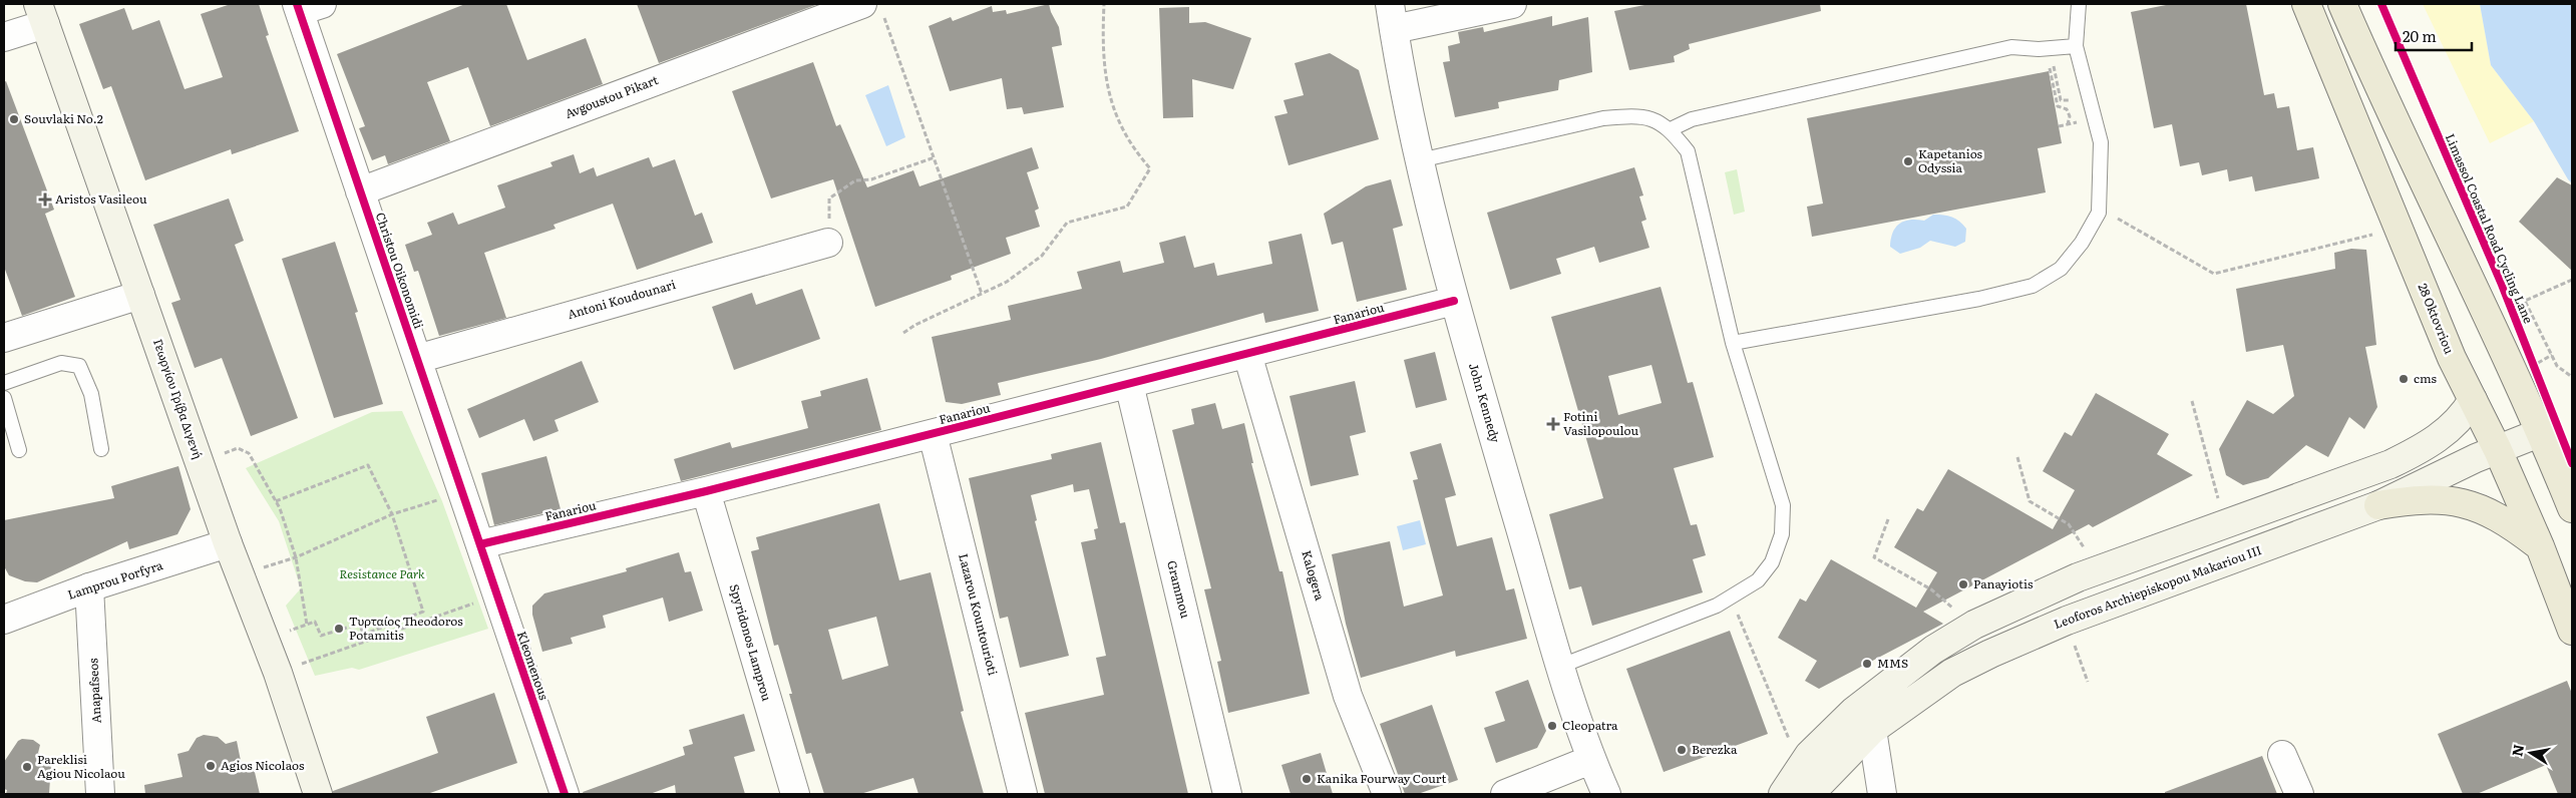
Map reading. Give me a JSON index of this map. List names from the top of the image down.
{
  "streets": {
    "main road": ["28 Oktovriou", "Γεωργίου Γρίβα Διγενή", "Leoforos Archiepiskopou Makariou III"],
    "street": [
      "Avgoustou Pikart",
      "Christou Oikonomidi",
      "Antoni Koudounari",
      "Fanariou",
      "John Kennedy",
      "Kalogera",
      "Lamprou Porfyra",
      "Grammou",
      "Lazarou Kountourioti",
      "Spyridonos Lamprou",
      "Kleomenous",
      "Anapafseos"
    ],
    "cycle path": ["Limassol Coastal Road Cycling Lane"]
  },
  "crossings": [
    ["Avgoustou Pikart", "Christou Oikonomidi"],
    ["Christou Oikonomidi", "Antoni Koudounari"],
    ["Christou Oikonomidi", "Fanariou"],
    ["Christou Oikonomidi", "Kleomenous"],
    ["Fanariou", "John Kennedy"],
    ["Fanariou", "Kalogera"],
    ["Fanariou", "Grammou"],
    ["Fanariou", "Lazarou Kountourioti"],
    ["Fanariou", "Spyridonos Lamprou"],
    ["Fanariou", "Kleomenous"],
    ["28 Oktovriou", "Leoforos Archiepiskopou Makariou III"],
    ["Γεωργίου Γρίβα Διγενή", "Lamprou Porfyra"],
    ["Lamprou Porfyra", "Anapafseos"]
  ],
  "parks": ["Resistance Park"],
  "places": {
    "other": [
      "Souvlaki No.2",
      "Kapetanios Odyssia",
      "cms",
      "Panayiotis",
      "Τυρταίος Theodoros Potamitis",
      "MMS",
      "Cleopatra",
      "Berezka",
      "Agios Nicolaos",
      "Pareklisi Agiou Nicolaou",
      "Kanika Fourway Court"
    ],
    "health": ["Aristos Vasileou", "Fotini Vasilopoulou"]
  },
  "scale_bar": "20 m",
  "north": "left"
}
